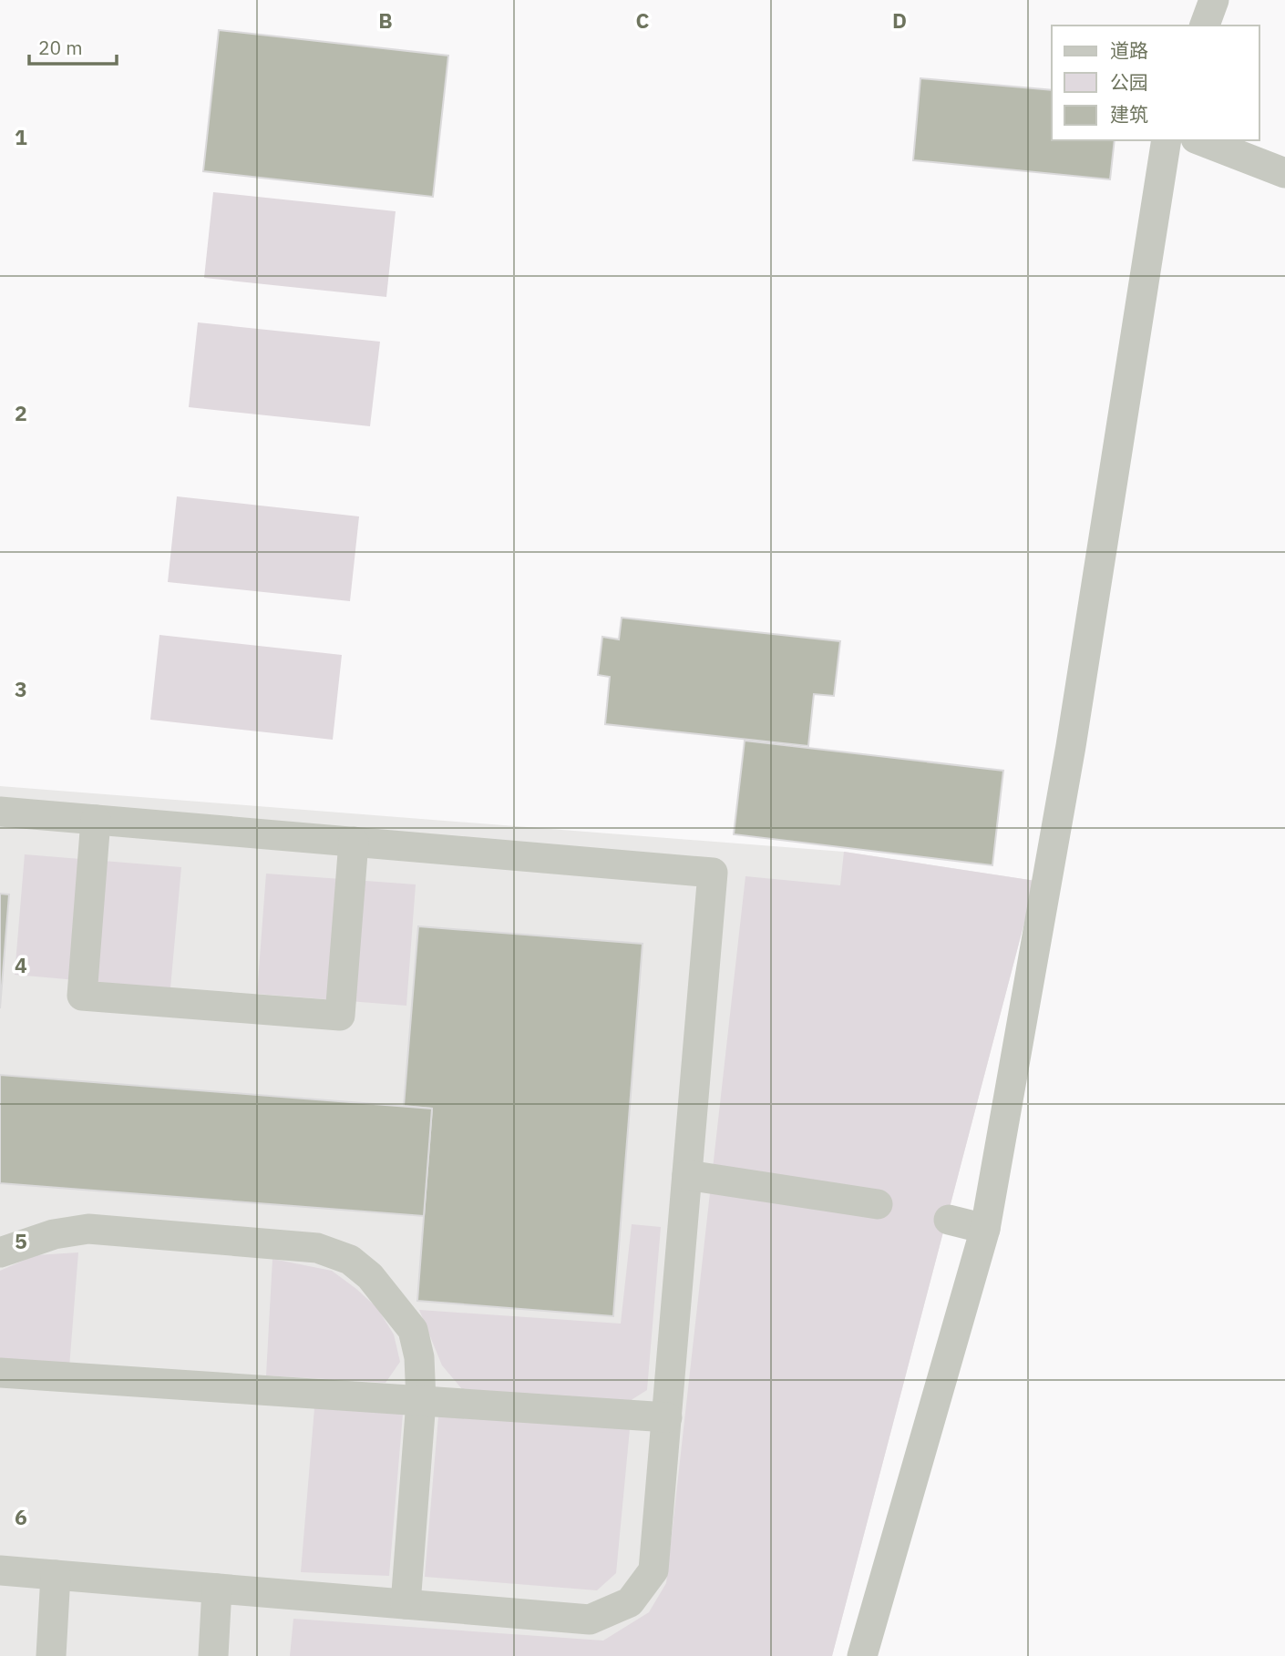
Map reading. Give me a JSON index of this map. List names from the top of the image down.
{
  "legend": ["道路", "公园", "建筑"],
  "scale_bar": "20 m",
  "grid": {
    "columns": ["B", "C", "D"],
    "rows": [
      "1",
      "2",
      "3",
      "4",
      "5",
      "6"
    ]
  }
}
